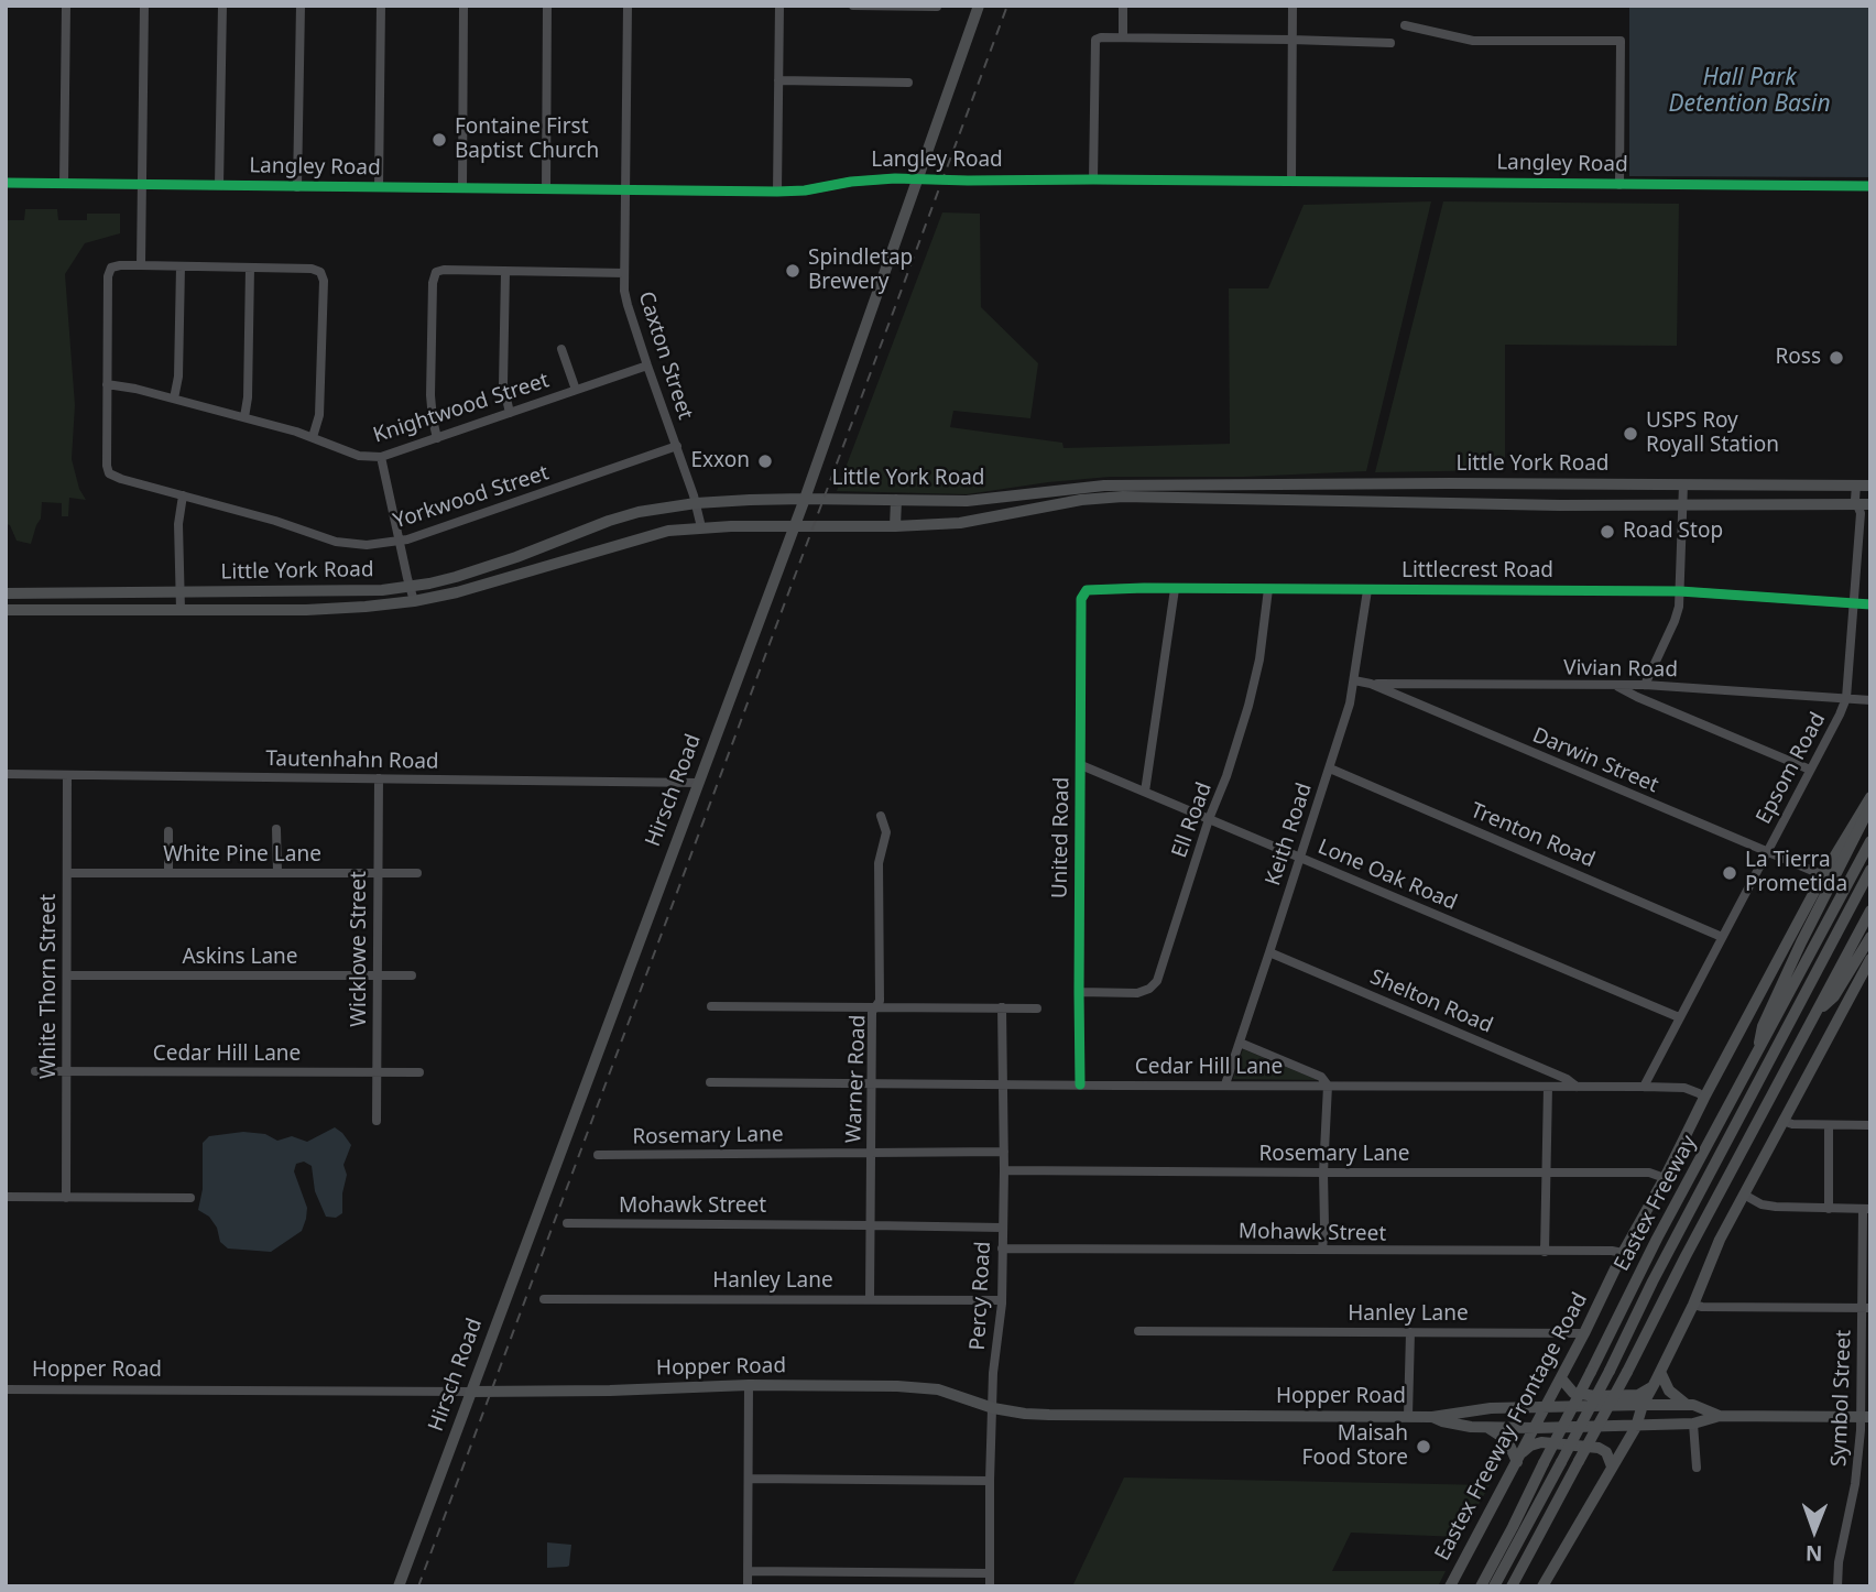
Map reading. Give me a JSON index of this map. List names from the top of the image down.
{
  "streets": {
    "highway": ["Eastex Freeway"],
    "main road": [
      "Little York Road",
      "Hirsch Road",
      "Hopper Road",
      "Eastex Freeway Frontage Road"
    ],
    "street": [
      "Langley Road",
      "Caxton Street",
      "Knightwood Street",
      "Yorkwood Street",
      "Littlecrest Road",
      "Vivian Road",
      "Tautenhahn Road",
      "Darwin Street",
      "Epsom Road",
      "Ell Road",
      "Keith Road",
      "Trenton Road",
      "United Road",
      "White Pine Lane",
      "Lone Oak Road",
      "Wicklowe Street",
      "Askins Lane",
      "White Thorn Street",
      "Shelton Road",
      "Cedar Hill Lane",
      "Warner Road",
      "Rosemary Lane",
      "Mohawk Street",
      "Hanley Lane",
      "Percy Road",
      "Symbol Street"
    ]
  },
  "crossings": [
    ["Langley Road", "Caxton Street"],
    ["Langley Road", "Hirsch Road"],
    ["Caxton Street", "Knightwood Street"],
    ["Caxton Street", "Little York Road"],
    ["Caxton Street", "Yorkwood Street"],
    ["Knightwood Street", "Yorkwood Street"],
    ["Little York Road", "Epsom Road"],
    ["Little York Road", "Hirsch Road"],
    ["Littlecrest Road", "Epsom Road"],
    ["Littlecrest Road", "Ell Road"],
    ["Littlecrest Road", "Keith Road"],
    ["Littlecrest Road", "United Road"],
    ["Vivian Road", "Darwin Street"],
    ["Vivian Road", "Epsom Road"],
    ["Tautenhahn Road", "Hirsch Road"],
    ["Tautenhahn Road", "Wicklowe Street"],
    ["Tautenhahn Road", "White Thorn Street"],
    ["Darwin Street", "Epsom Road"],
    ["Darwin Street", "Keith Road"],
    ["Darwin Street", "Eastex Freeway Frontage Road"],
    ["Epsom Road", "Trenton Road"],
    ["Epsom Road", "Lone Oak Road"],
    ["Epsom Road", "Cedar Hill Lane"],
    ["Hirsch Road", "Hopper Road"],
    ["Ell Road", "United Road"],
    ["Ell Road", "Lone Oak Road"],
    ["Keith Road", "Trenton Road"],
    ["Keith Road", "Lone Oak Road"],
    ["Keith Road", "Shelton Road"],
    ["Keith Road", "Cedar Hill Lane"],
    ["United Road", "Lone Oak Road"],
    ["United Road", "Cedar Hill Lane"],
    ["White Pine Lane", "Wicklowe Street"],
    ["White Pine Lane", "White Thorn Street"],
    ["Wicklowe Street", "Askins Lane"],
    ["Wicklowe Street", "Cedar Hill Lane"],
    ["Askins Lane", "White Thorn Street"],
    ["White Thorn Street", "Cedar Hill Lane"],
    ["Shelton Road", "Cedar Hill Lane"],
    ["Cedar Hill Lane", "Warner Road"],
    ["Cedar Hill Lane", "Percy Road"],
    ["Cedar Hill Lane", "Eastex Freeway Frontage Road"],
    ["Warner Road", "Rosemary Lane"],
    ["Warner Road", "Mohawk Street"],
    ["Warner Road", "Hanley Lane"],
    ["Rosemary Lane", "Percy Road"],
    ["Rosemary Lane", "Eastex Freeway Frontage Road"],
    ["Mohawk Street", "Percy Road"],
    ["Mohawk Street", "Eastex Freeway Frontage Road"],
    ["Hanley Lane", "Percy Road"],
    ["Hanley Lane", "Eastex Freeway Frontage Road"],
    ["Percy Road", "Hopper Road"],
    ["Hopper Road", "Symbol Street"],
    ["Hopper Road", "Eastex Freeway Frontage Road"]
  ],
  "water": ["Hall Park Detention Basin"],
  "places": [
    "Fontaine First Baptist Church",
    "Spindletap Brewery",
    "Ross",
    "USPS Roy Royall Station",
    "Exxon",
    "Road Stop",
    "La Tierra Prometida",
    "Maisah Food Store"
  ],
  "north": "bottom"
}
